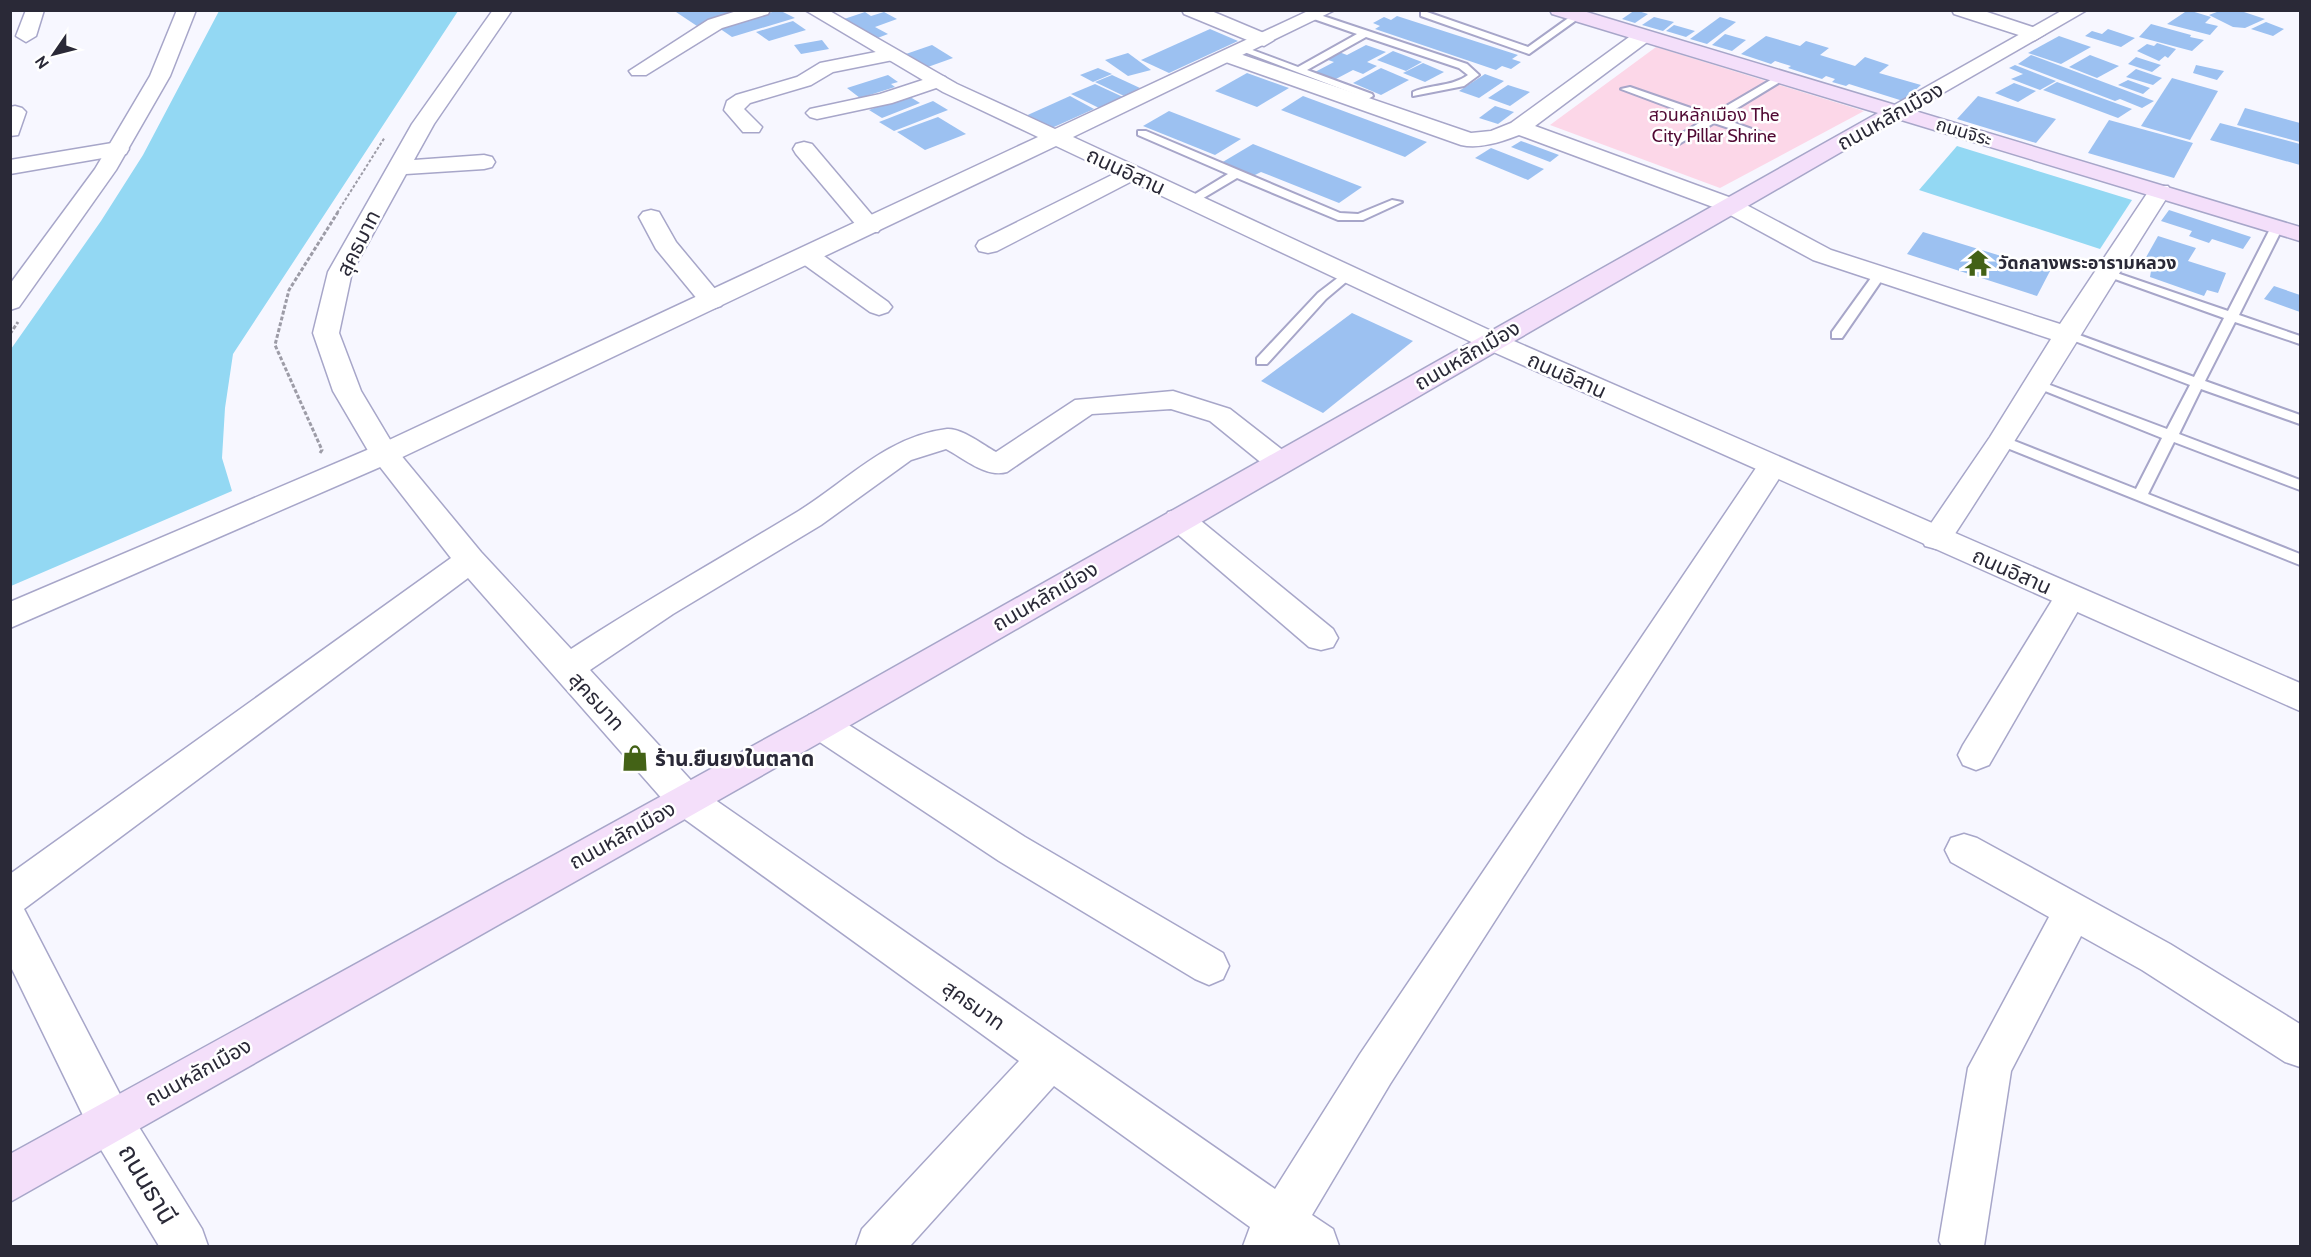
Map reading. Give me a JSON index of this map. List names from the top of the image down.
{
  "streets": {
    "main road": ["ถนนหลักเมือง", "ถนนจิระ"],
    "street": ["ถนนอิสาน", "สุคธมาท", "ถนนธานี"]
  },
  "crossings": [
    ["ถนนหลักเมือง", "ถนนจิระ"],
    ["ถนนหลักเมือง", "ถนนอิสาน"],
    ["ถนนหลักเมือง", "สุคธมาท"],
    ["ถนนหลักเมือง", "ถนนธานี"]
  ],
  "parks": ["สวนหลักเมือง The City Pillar Shrine"],
  "places": {
    "temple": ["วัดกลางพระอารามหลวง"],
    "shop": ["ร้าน.ยืนยงในตลาด"]
  },
  "north": "bottom left"
}
